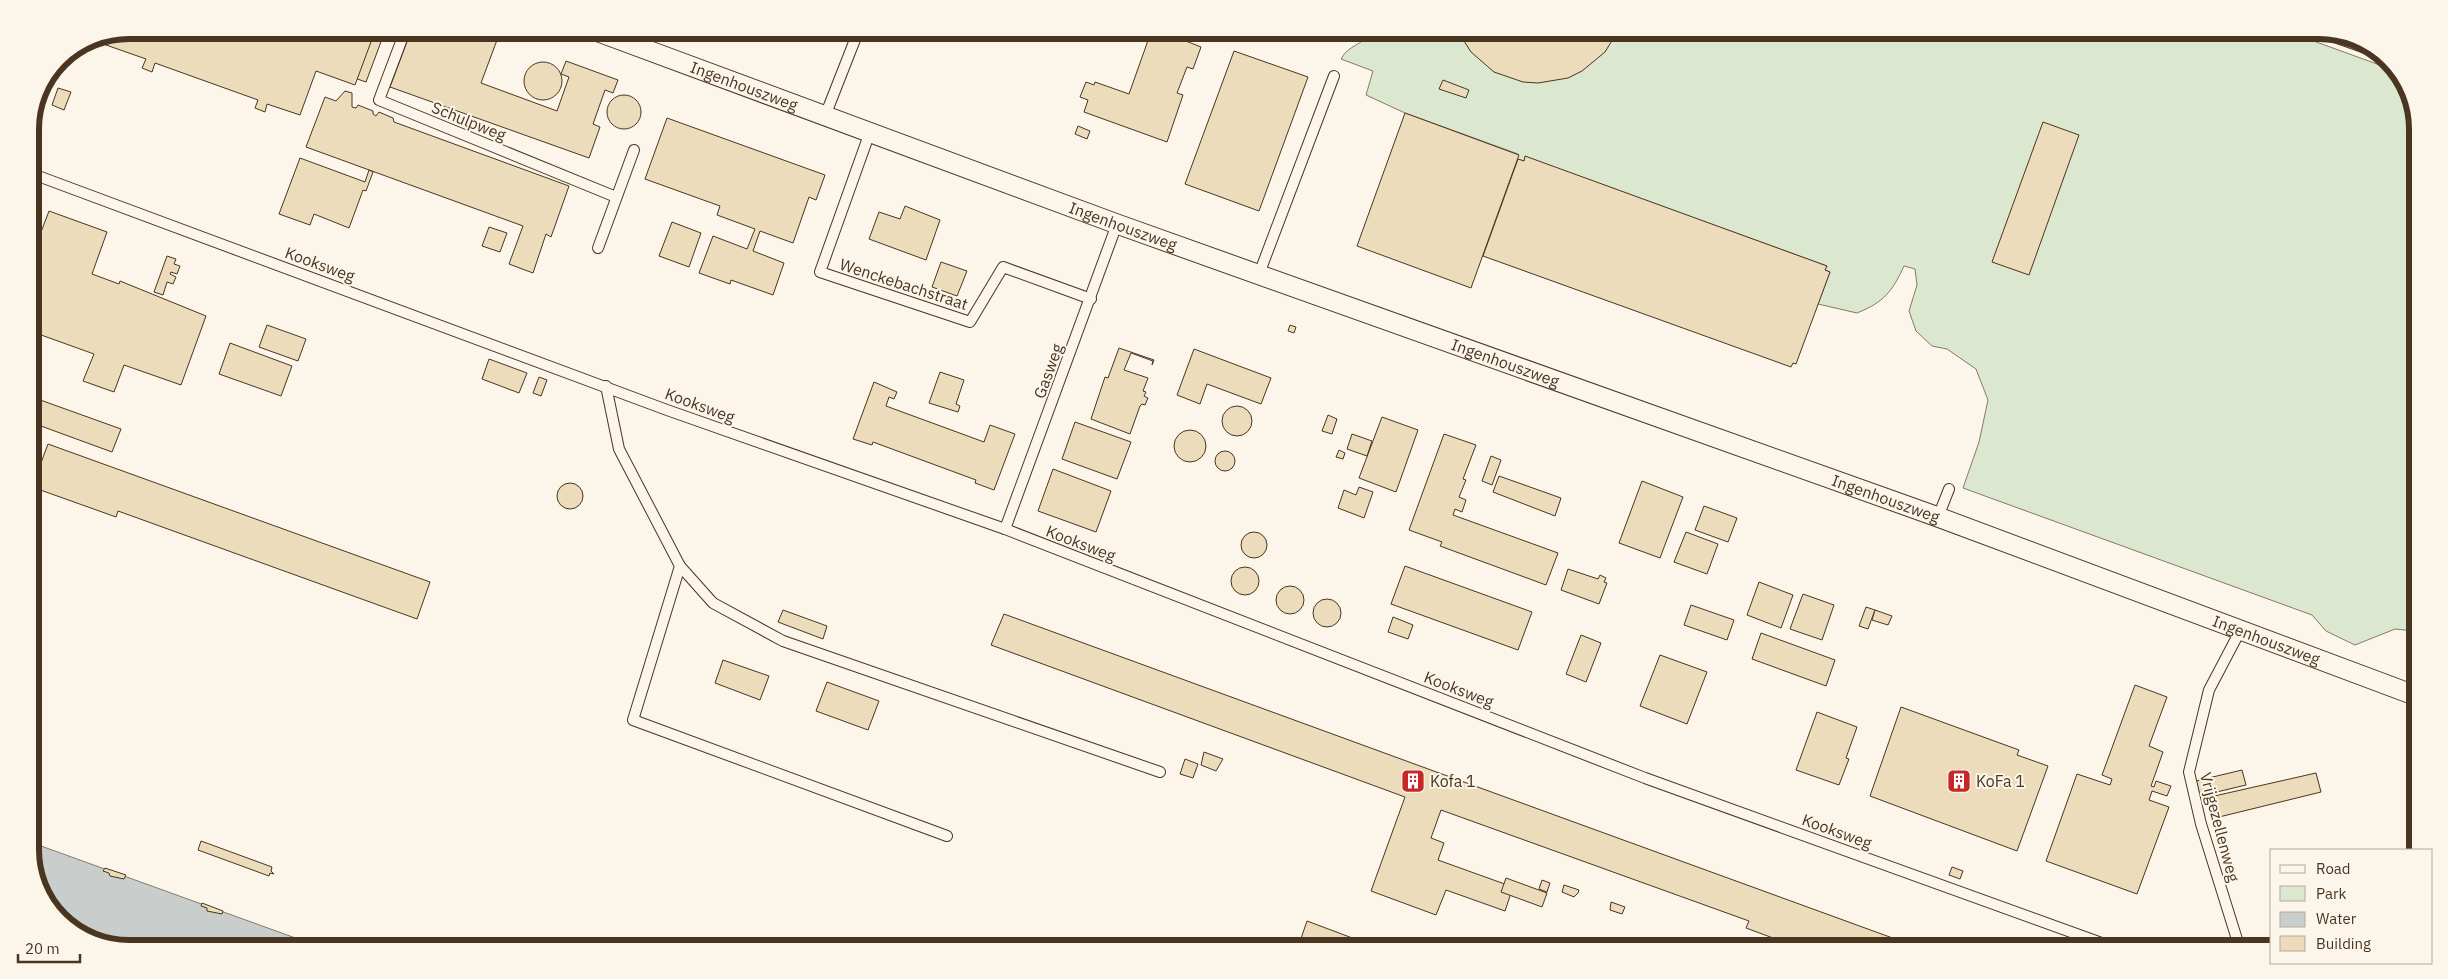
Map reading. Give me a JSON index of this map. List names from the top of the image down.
{
  "streets": {
    "street": ["Ingenhouszweg"],
    "lane": [
      "Schulpweg",
      "Kooksweg",
      "Wenckebachstraat",
      "Gasweg",
      "Vrijgezellenweg"
    ]
  },
  "crossings": [
    ["Ingenhouszweg", "Wenckebachstraat"],
    ["Ingenhouszweg", "Gasweg"],
    ["Ingenhouszweg", "Vrijgezellenweg"],
    ["Kooksweg", "Gasweg"],
    ["Wenckebachstraat", "Gasweg"]
  ],
  "places": {
    "building": ["Kofa 1", "KoFa 1"]
  },
  "legend": [
    "Road",
    "Park",
    "Water",
    "Building"
  ],
  "scale_bar": "20 m"
}
